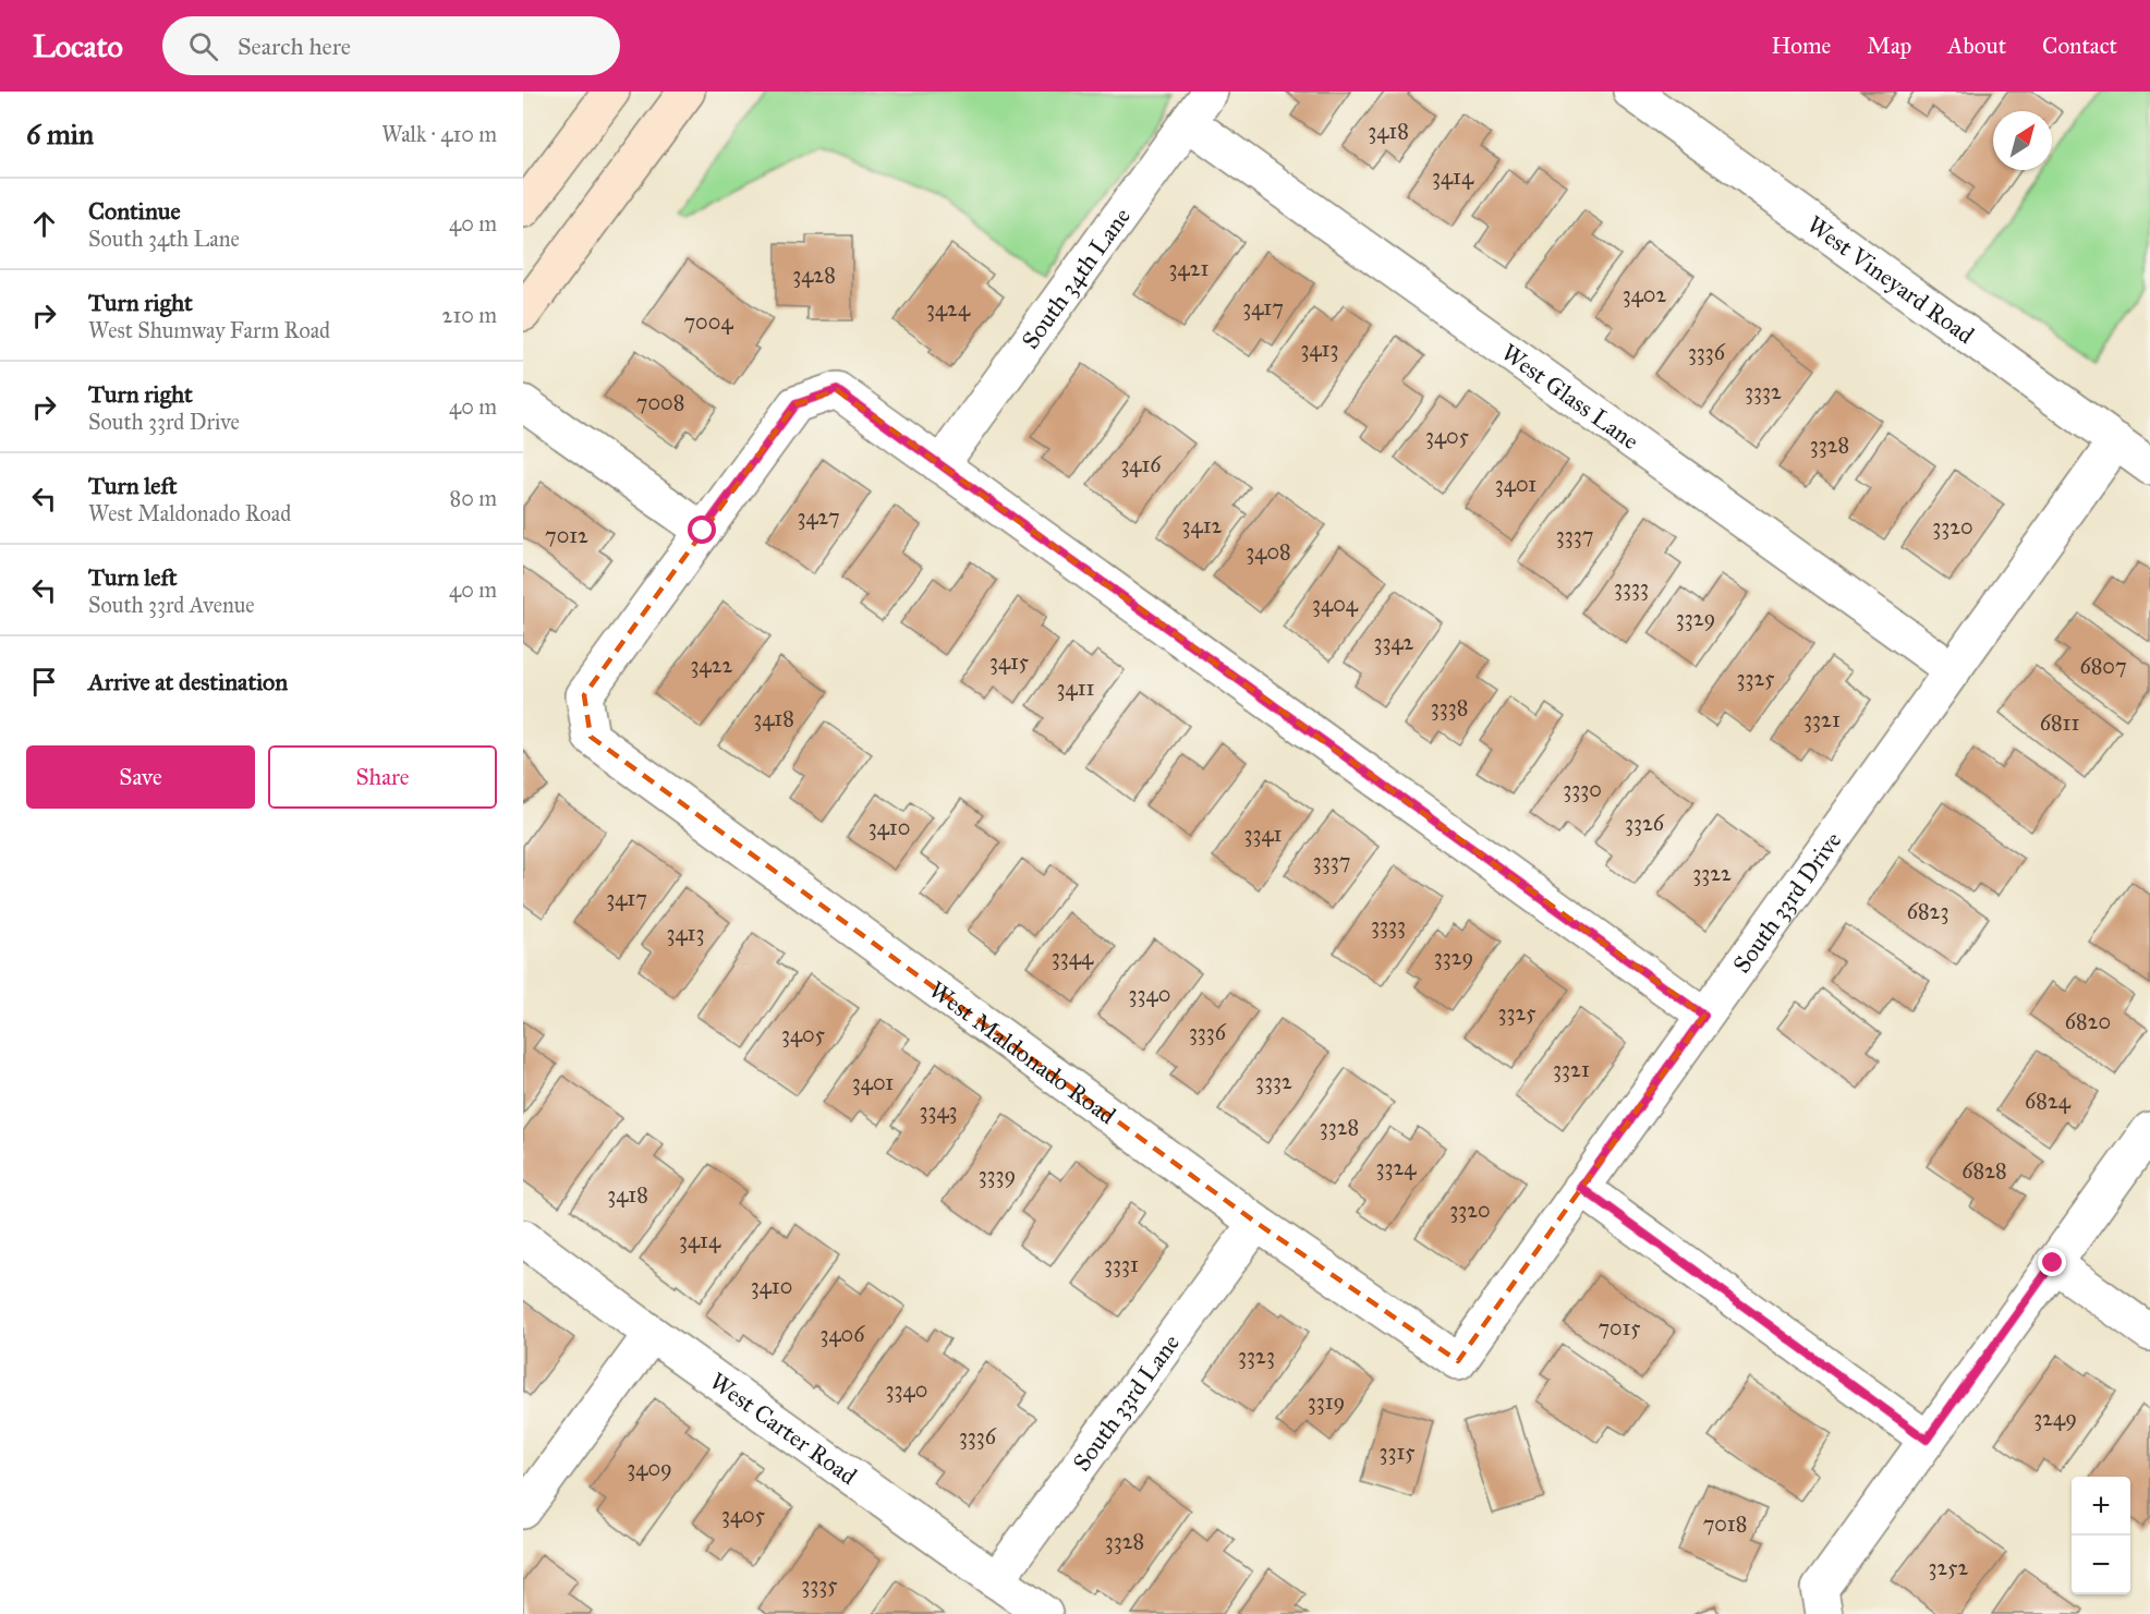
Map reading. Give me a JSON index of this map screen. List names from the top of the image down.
{
  "streets": {
    "street": [
      "South 34th Lane",
      "West Vineyard Road",
      "West Glass Lane",
      "South 33rd Drive",
      "West Maldonado Road",
      "South 33rd Lane",
      "West Carter Road"
    ]
  },
  "crossings": [
    ["South 34th Lane", "West Glass Lane"],
    ["West Vineyard Road", "South 33rd Drive"],
    ["West Glass Lane", "South 33rd Drive"],
    ["South 33rd Drive", "West Maldonado Road"],
    ["West Maldonado Road", "South 33rd Lane"],
    ["South 33rd Lane", "West Carter Road"]
  ],
  "house_numbers": [
    "3418",
    "3414",
    "3421",
    "3428",
    "3402",
    "3417",
    "3424",
    "7004",
    "3413",
    "3336",
    "3332",
    "7008",
    "3405",
    "3328",
    "3416",
    "3401",
    "3427",
    "3412",
    "3320",
    "7012",
    "3337",
    "3408",
    "3333",
    "3404",
    "3329",
    "3342",
    "3415",
    "3422",
    "6807",
    "3325",
    "3411",
    "3338",
    "3418",
    "3321",
    "6811",
    "3330",
    "3326",
    "3410",
    "3341",
    "3337",
    "3322",
    "3417",
    "6823",
    "3333",
    "3413",
    "3344",
    "3329",
    "3340",
    "3325",
    "6820",
    "3336",
    "3405",
    "3321",
    "3332",
    "3401",
    "6824",
    "3343",
    "3328",
    "3324",
    "6828",
    "3339",
    "3418",
    "3320",
    "3414",
    "3331",
    "3410",
    "7015",
    "3406",
    "3323",
    "3340",
    "3319",
    "3249",
    "3336",
    "3315",
    "3409",
    "3405",
    "7018",
    "3328",
    "3252",
    "3335"
  ],
  "north": "top right",
  "page": {
    "header": "Locato",
    "search": "Search here",
    "nav": [
      "Home",
      "Map",
      "About",
      "Contact"
    ],
    "heading": ["6 min", "Walk · 410 m"],
    "list": [
      ["Continue", "South 34th Lane", "40 m"],
      ["Turn right", "West Shumway Farm Road", "210 m"],
      ["Turn right", "South 33rd Drive", "40 m"],
      ["Turn left", "West Maldonado Road", "80 m"],
      ["Turn left", "South 33rd Avenue", "40 m"],
      "Arrive at destination"
    ],
    "buttons": ["Save", "Share"],
    "map_buttons": ["+", "−"]
  }
}
